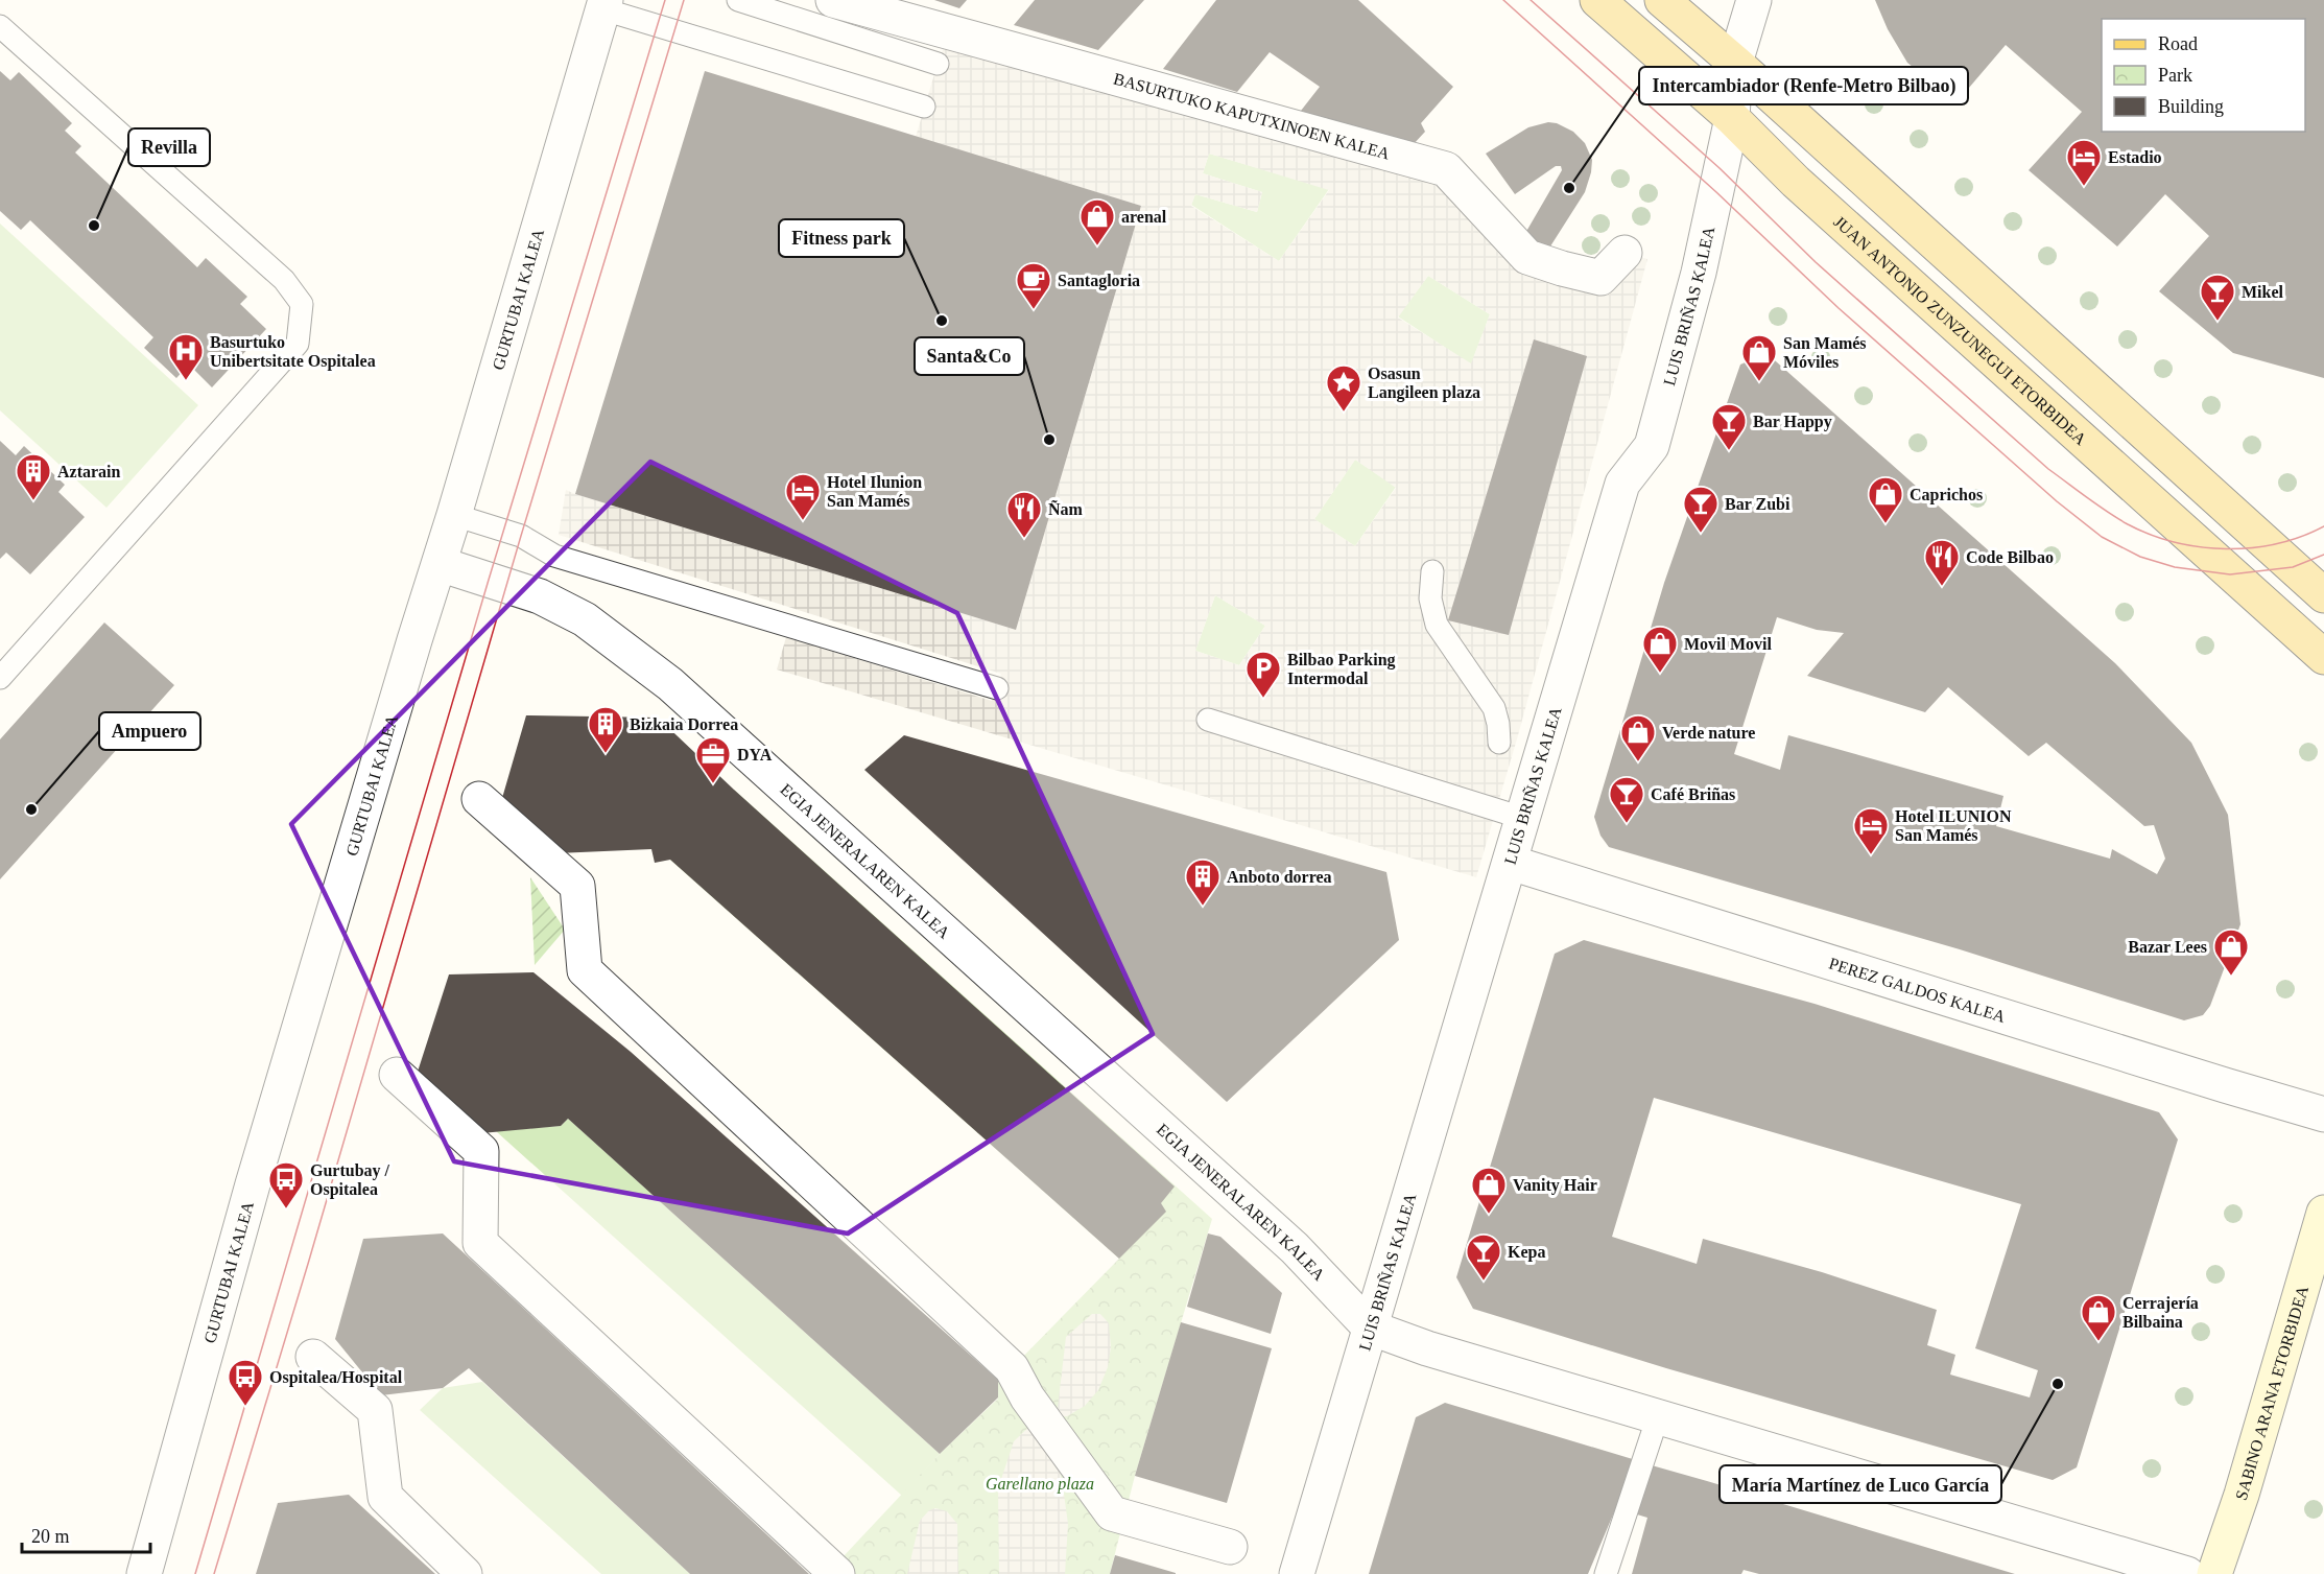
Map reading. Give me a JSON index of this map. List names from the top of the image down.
{
  "streets": {
    "main road": ["JUAN ANTONIO ZUNZUNEGUI ETORBIDEA"],
    "street": [
      "BASURTUKO KAPUTXINOEN KALEA",
      "GURTUBAI KALEA",
      "LUIS BRIÑAS KALEA",
      "EGIA JENERALAREN KALEA",
      "PEREZ GALDOS KALEA",
      "SABINO ARANA ETORBIDEA"
    ]
  },
  "crossings": [
    ["GURTUBAI KALEA", "EGIA JENERALAREN KALEA"],
    ["LUIS BRIÑAS KALEA", "JUAN ANTONIO ZUNZUNEGUI ETORBIDEA"],
    ["LUIS BRIÑAS KALEA", "EGIA JENERALAREN KALEA"],
    ["LUIS BRIÑAS KALEA", "PEREZ GALDOS KALEA"]
  ],
  "parks": ["Garellano plaza"],
  "places": {
    "hotel": ["Estadio", "Hotel Ilunion San Mamés", "Hotel ILUNION San Mamés"],
    "other": [
      "Intercambiador (Renfe-Metro Bilbao)",
      "Revilla",
      "Fitness park",
      "Santa&Co",
      "Ampuero",
      "María Martínez de Luco García"
    ],
    "shop": [
      "arenal",
      "San Mamés Móviles",
      "Caprichos",
      "Movil Movil",
      "Verde nature",
      "Bazar Lees",
      "Vanity Hair",
      "Cerrajería Bilbaina"
    ],
    "cafe": ["Santagloria"],
    "bar": [
      "Mikel",
      "Bar Happy",
      "Bar Zubi",
      "Café Briñas",
      "Kepa"
    ],
    "hospital": ["Basurtuko Unibertsitate Ospitalea"],
    "place": ["Osasun Langileen plaza"],
    "building": ["Aztarain", "Bizkaia Dorrea", "Anboto dorrea"],
    "restaurant": ["Ñam", "Code Bilbao"],
    "parking": ["Bilbao Parking Intermodal"],
    "office": ["DYA"],
    "bus stop": ["Gurtubay / Ospitalea", "Ospitalea/Hospital"]
  },
  "legend": ["Road", "Park", "Building"],
  "scale_bar": "20 m"
}
